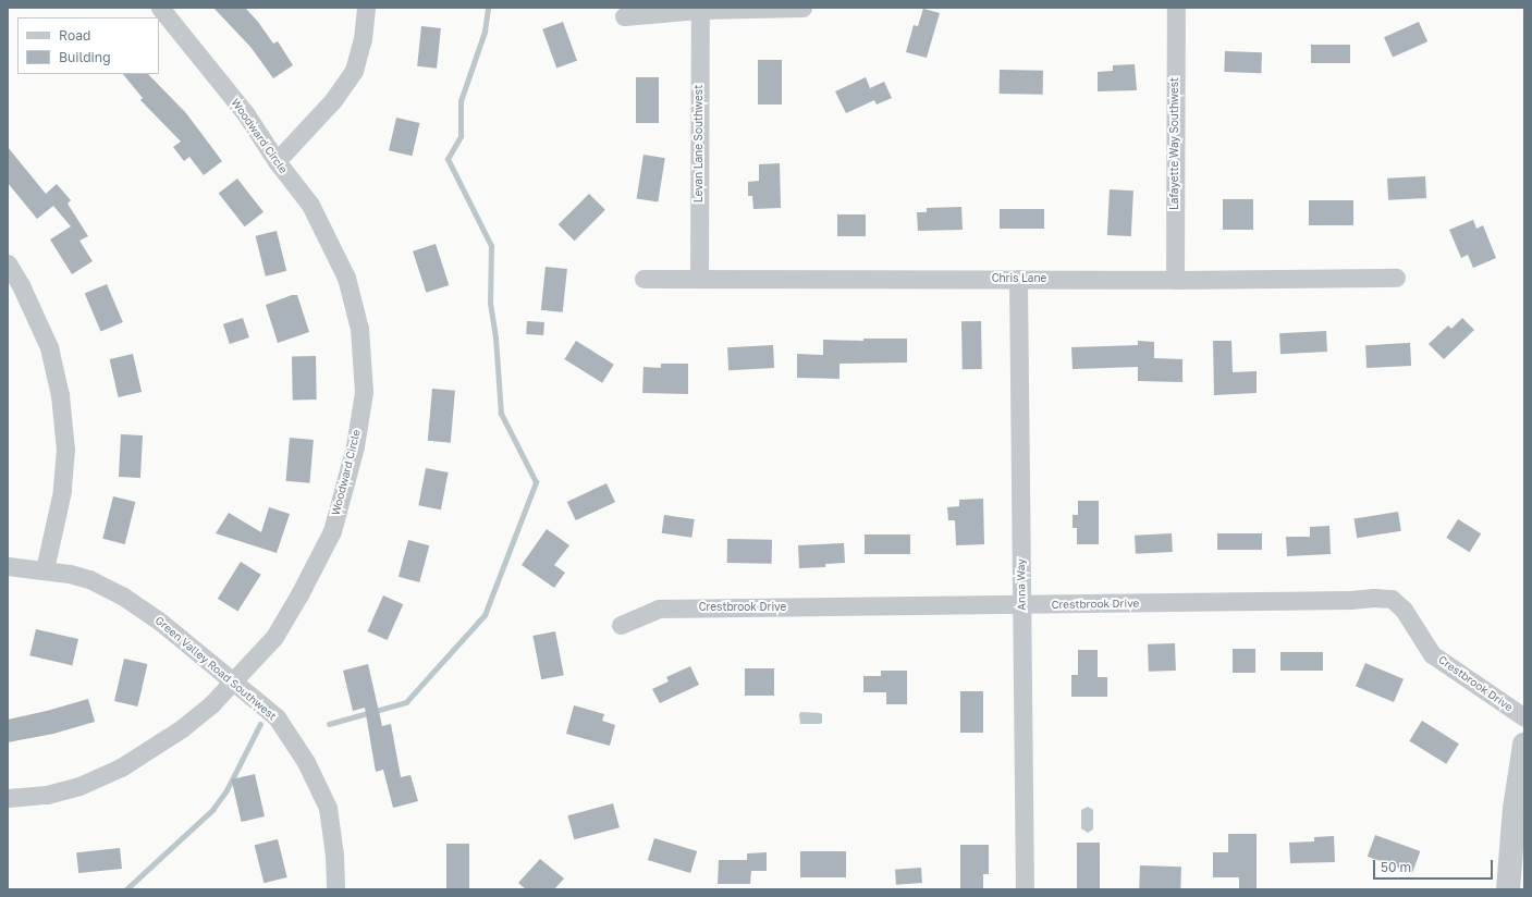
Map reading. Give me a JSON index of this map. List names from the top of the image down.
{
  "streets": {
    "street": [
      "Woodward Circle",
      "Levan Lane Southwest",
      "Lafayette Way Southwest",
      "Chris Lane",
      "Anna Way",
      "Crestbrook Drive",
      "Green Valley Road Southwest"
    ]
  },
  "crossings": [
    ["Woodward Circle", "Green Valley Road Southwest"],
    ["Levan Lane Southwest", "Chris Lane"],
    ["Lafayette Way Southwest", "Chris Lane"],
    ["Chris Lane", "Anna Way"],
    ["Anna Way", "Crestbrook Drive"]
  ],
  "legend": ["Road", "Building"],
  "scale_bar": "50 m"
}
